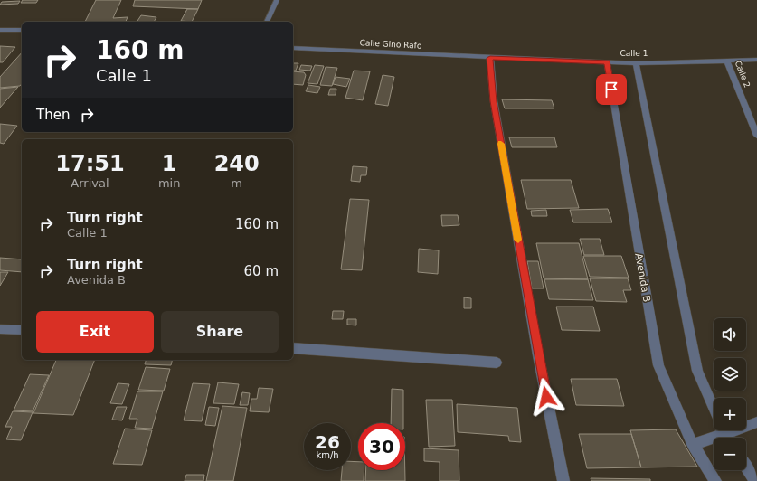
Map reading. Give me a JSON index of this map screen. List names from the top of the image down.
{
  "streets": {
    "street": [
      "Calle Gino Rafo",
      "Calle 1",
      "Calle 2",
      "Avenida B"
    ]
  },
  "crossings": [
    ["Calle Gino Rafo", "Calle 1"],
    ["Calle 1", "Calle 2"],
    ["Calle 1", "Avenida B"]
  ],
  "page": {
    "turn": ["160 m", "Calle 1"],
    "then": "Then",
    "eta": [
      "17:51",
      "Arrival",
      "1",
      "min",
      "240",
      "m"
    ],
    "list": [
      {
        "name": "Turn right",
        "note": "Calle 1",
        "value": "160 m"
      },
      {
        "name": "Turn right",
        "note": "Avenida B",
        "value": "60 m"
      }
    ],
    "buttons": ["Exit", "Share"],
    "map_buttons": ["+", "−"],
    "speed": "26 km/h",
    "limit": "30"
  }
}
